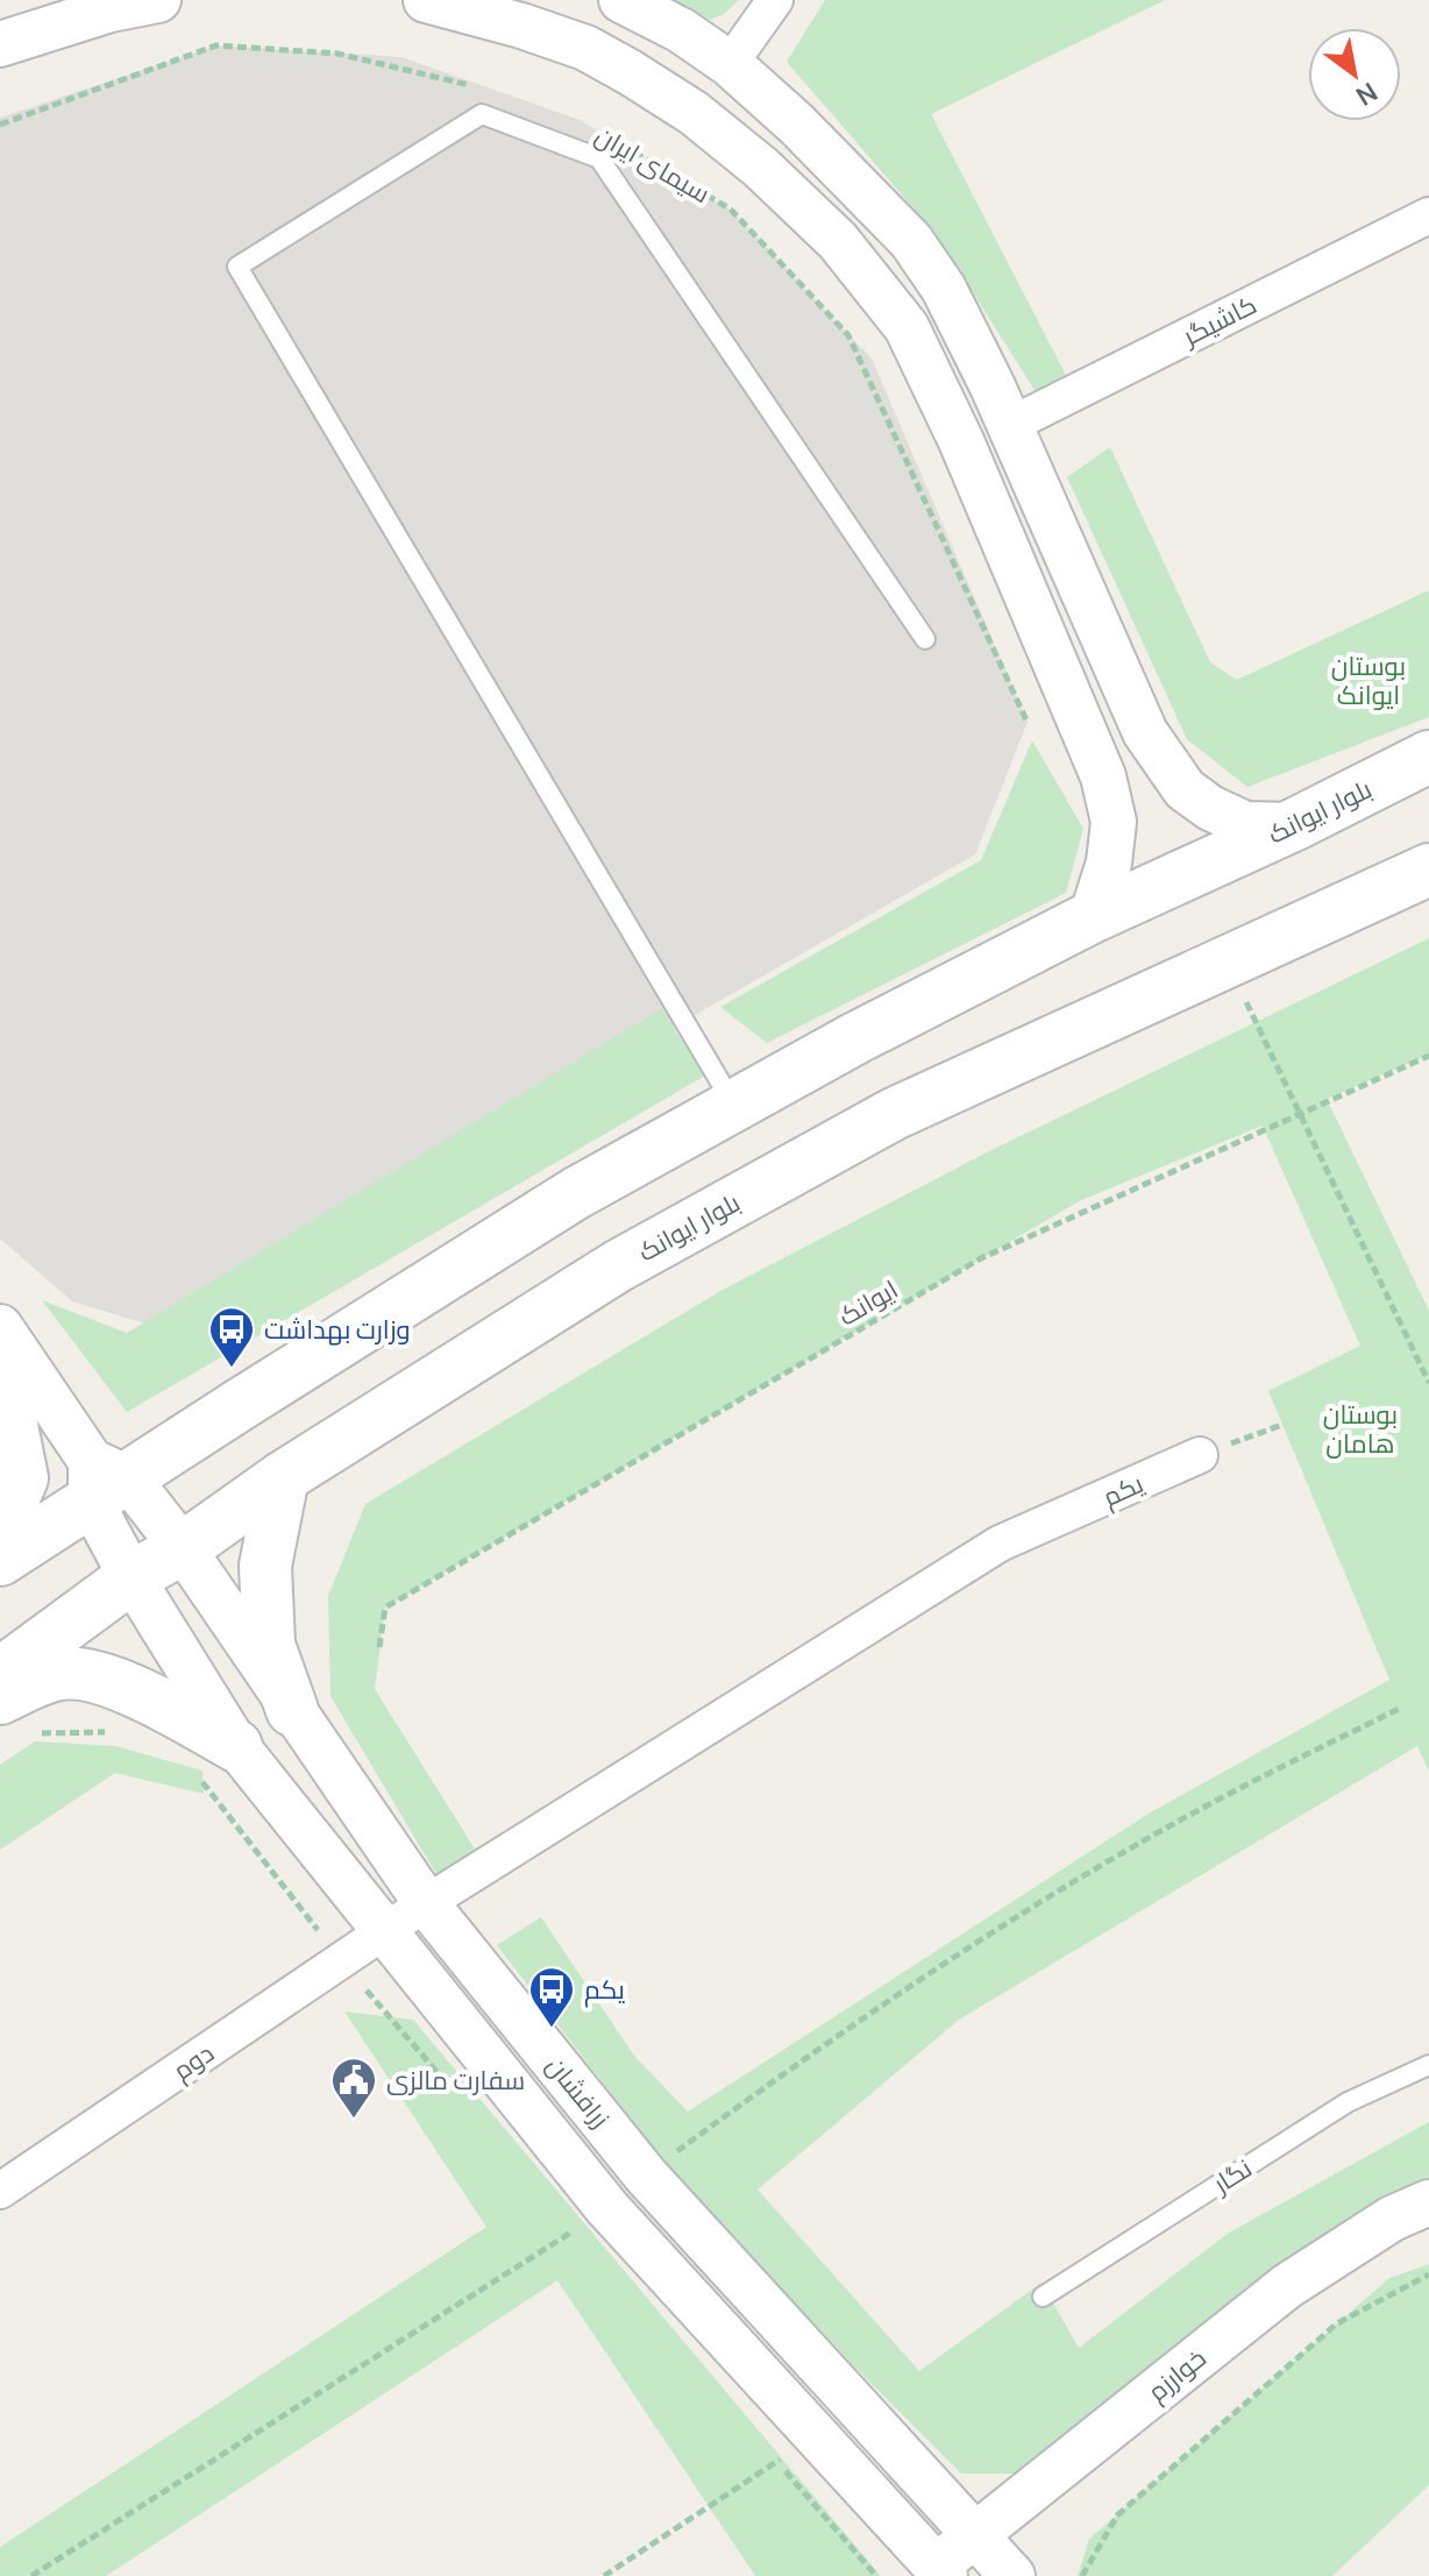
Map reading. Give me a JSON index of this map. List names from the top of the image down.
{
  "streets": {
    "main road": ["بلوار ایوانک"],
    "street": [
      "کاشیگر",
      "یکم",
      "دوم",
      "زرافشان",
      "خوارزم"
    ],
    "lane": ["نگار"],
    "path": ["سیمای ایران", "ایوانک"]
  },
  "crossings": [
    ["بلوار ایوانک", "زرافشان"],
    ["یکم", "دوم"],
    ["یکم", "زرافشان"],
    ["دوم", "زرافشان"],
    ["زرافشان", "خوارزم"]
  ],
  "parks": ["بوستان ایوانک", "بوستان هامان"],
  "places": {
    "bus stop": ["وزارت بهداشت", "یکم"],
    "public building": ["سفارت مالزی"]
  },
  "north": "bottom right"
}
